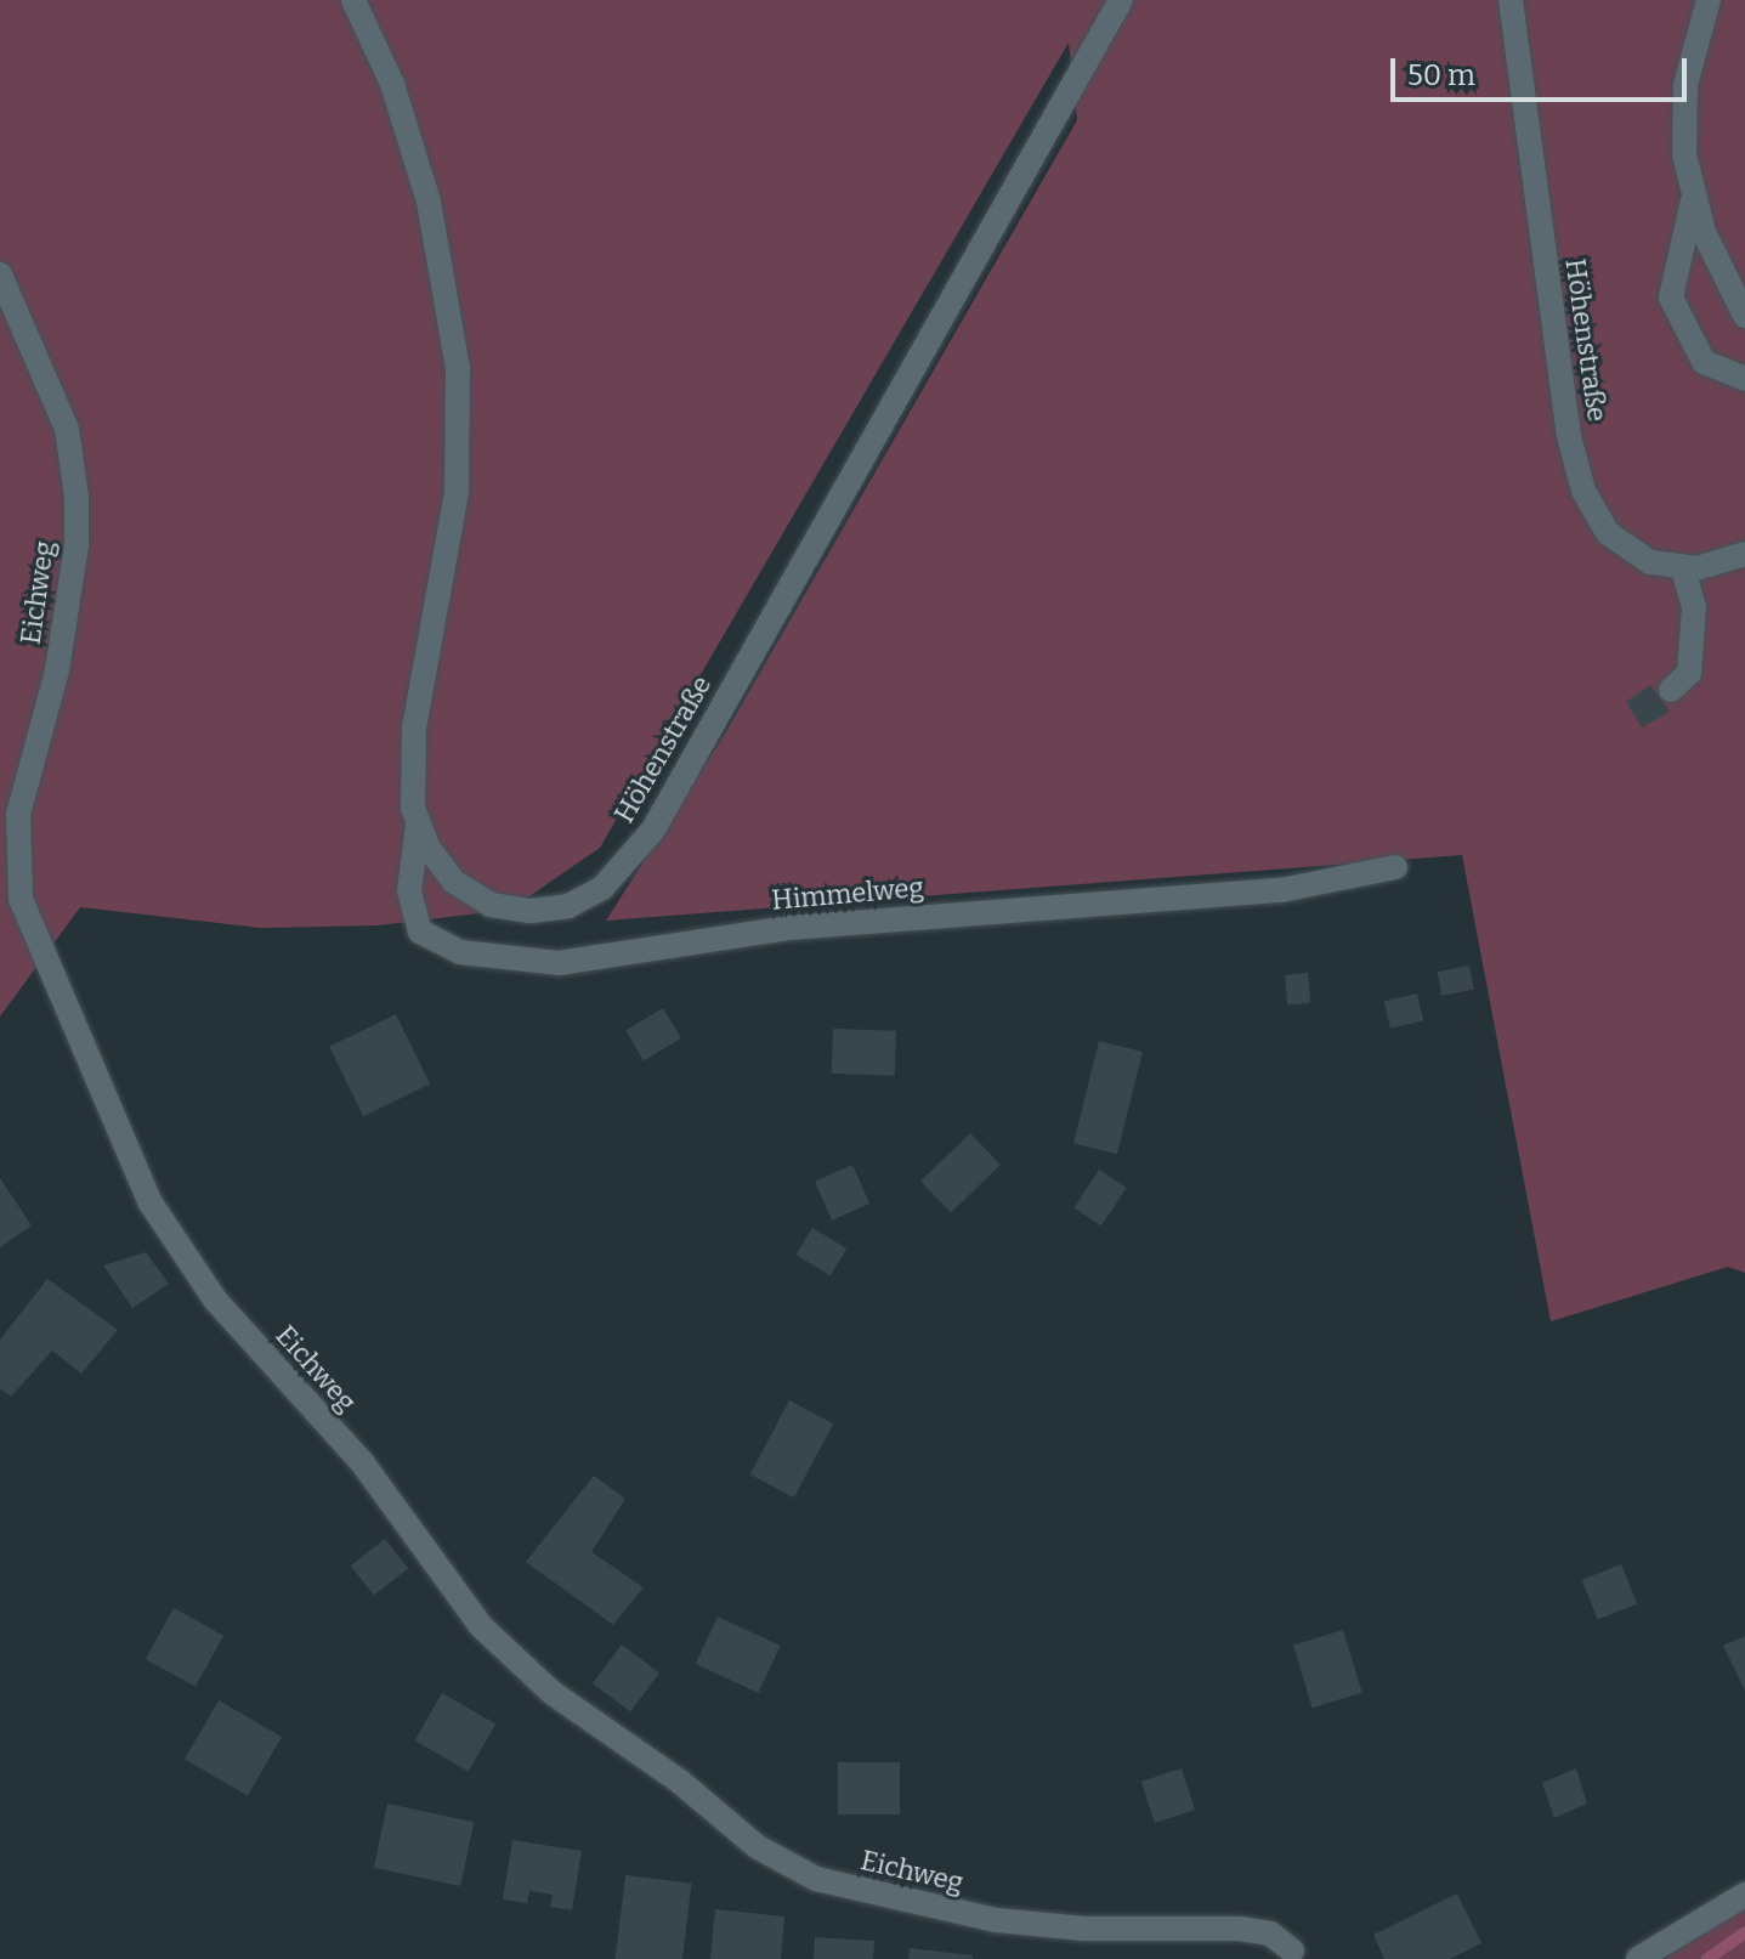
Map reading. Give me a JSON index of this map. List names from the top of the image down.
{
  "streets": {
    "street": ["Höhenstraße", "Eichweg", "Himmelweg"]
  },
  "crossings": [
    ["Höhenstraße", "Himmelweg"]
  ],
  "scale_bar": "50 m"
}
